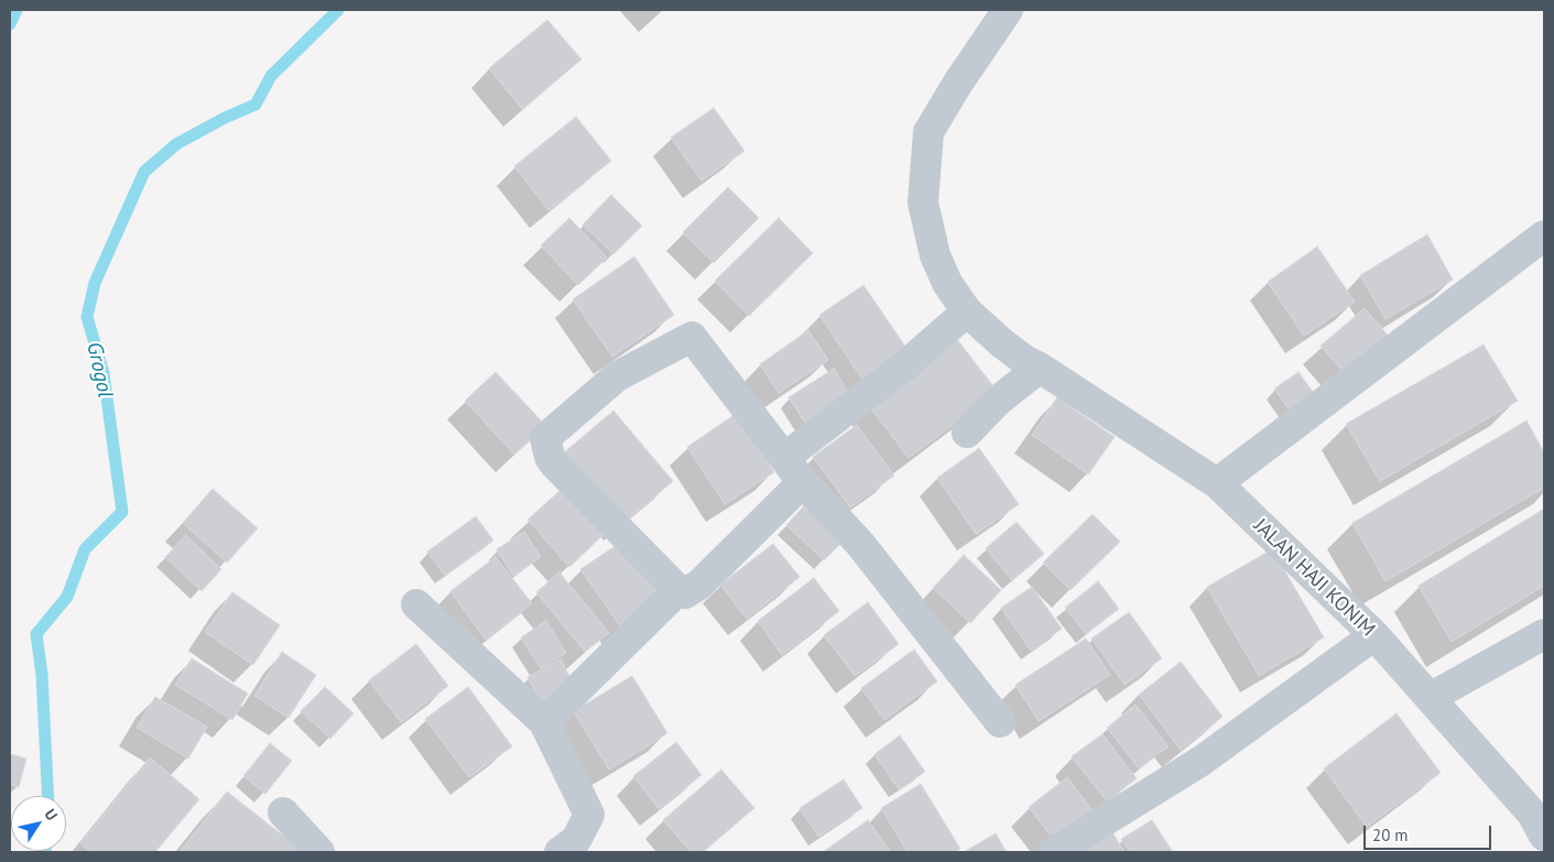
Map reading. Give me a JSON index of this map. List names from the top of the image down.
{
  "streets": {
    "street": ["JALAN HAJI KONIM"]
  },
  "water": ["Grogol"],
  "scale_bar": "20 m",
  "north": "top right"
}
